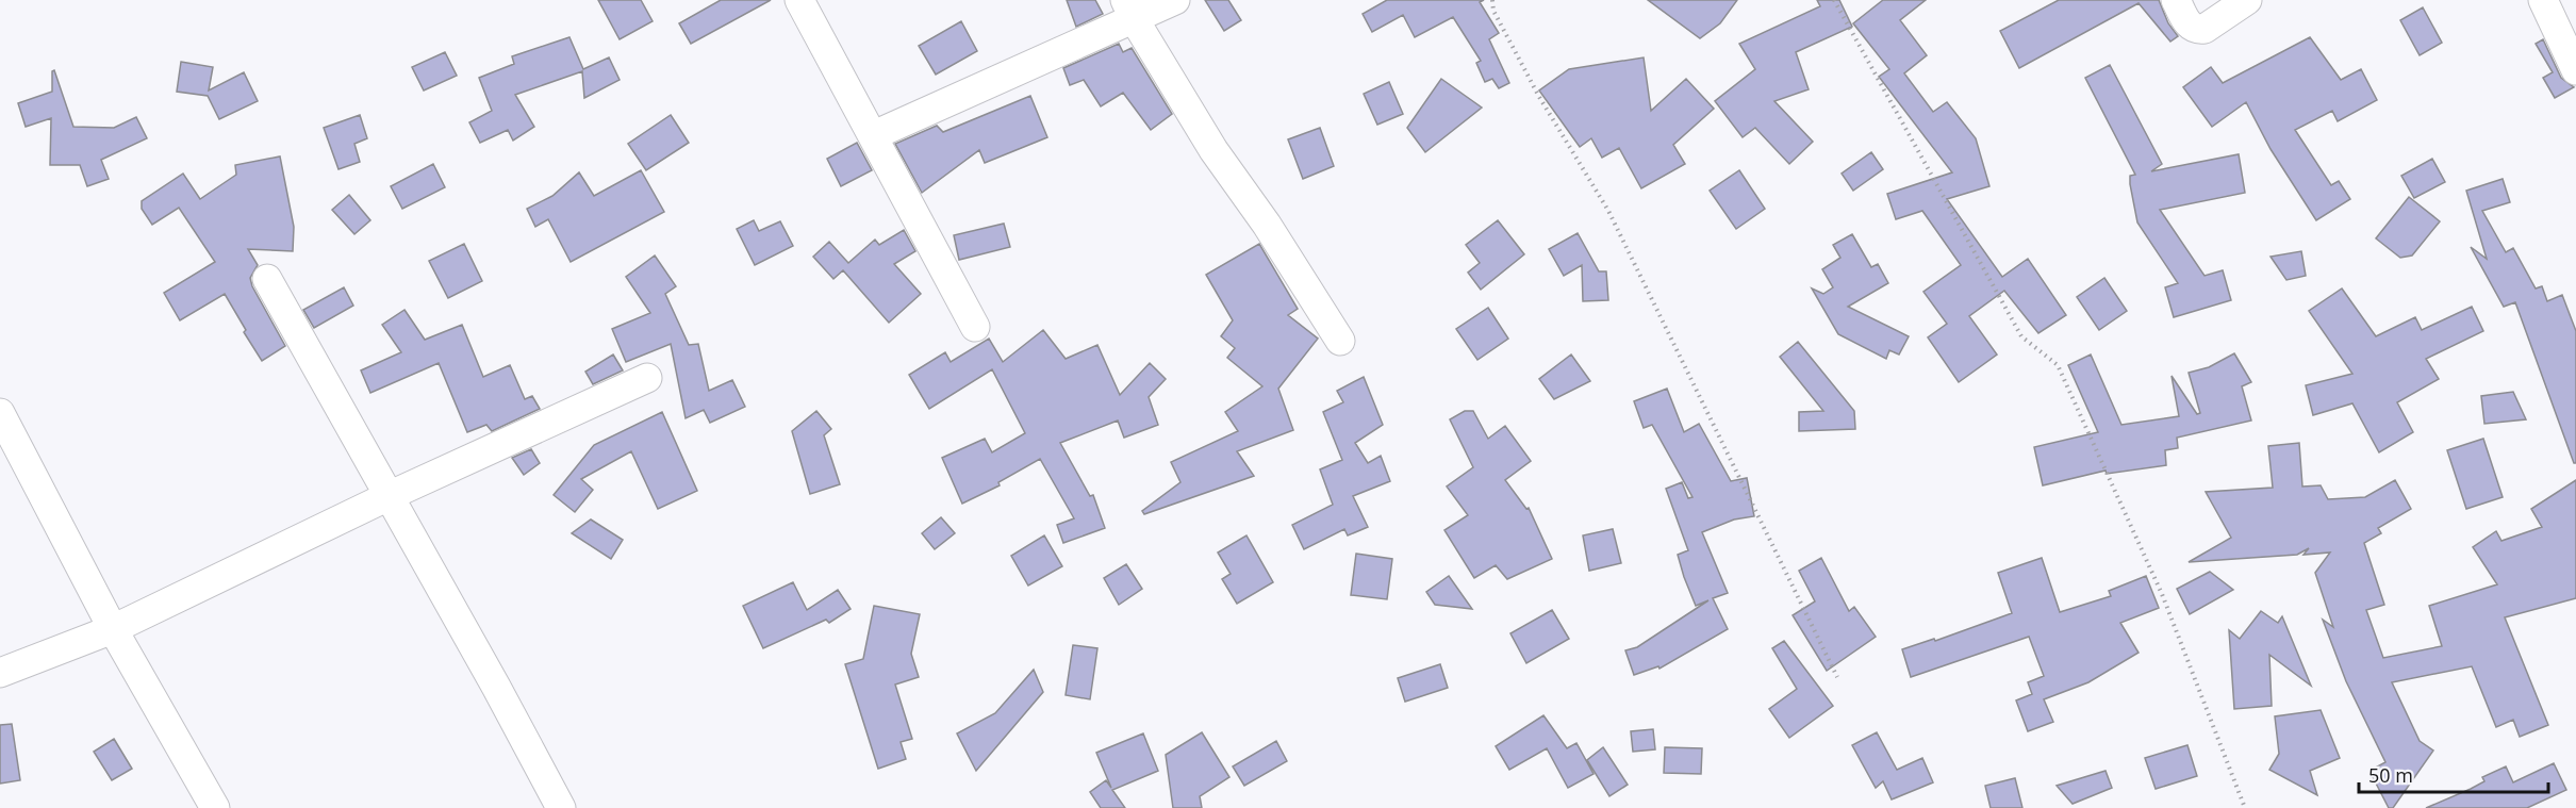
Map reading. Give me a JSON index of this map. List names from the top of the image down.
{
  "scale_bar": "50 m"
}
